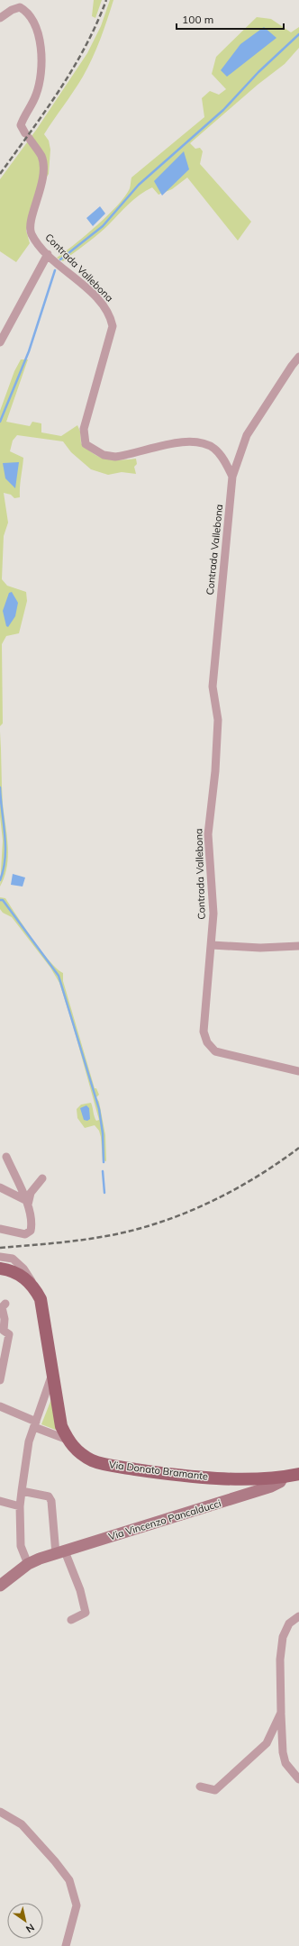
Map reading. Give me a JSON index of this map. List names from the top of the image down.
{
  "streets": {
    "main road": ["Via Donato Bramante", "Via Vincenzo Pancalducci"],
    "street": ["Contrada Vallebona"]
  },
  "crossings": [
    ["Via Donato Bramante", "Via Vincenzo Pancalducci"]
  ],
  "scale_bar": "100 m",
  "north": "bottom right"
}
